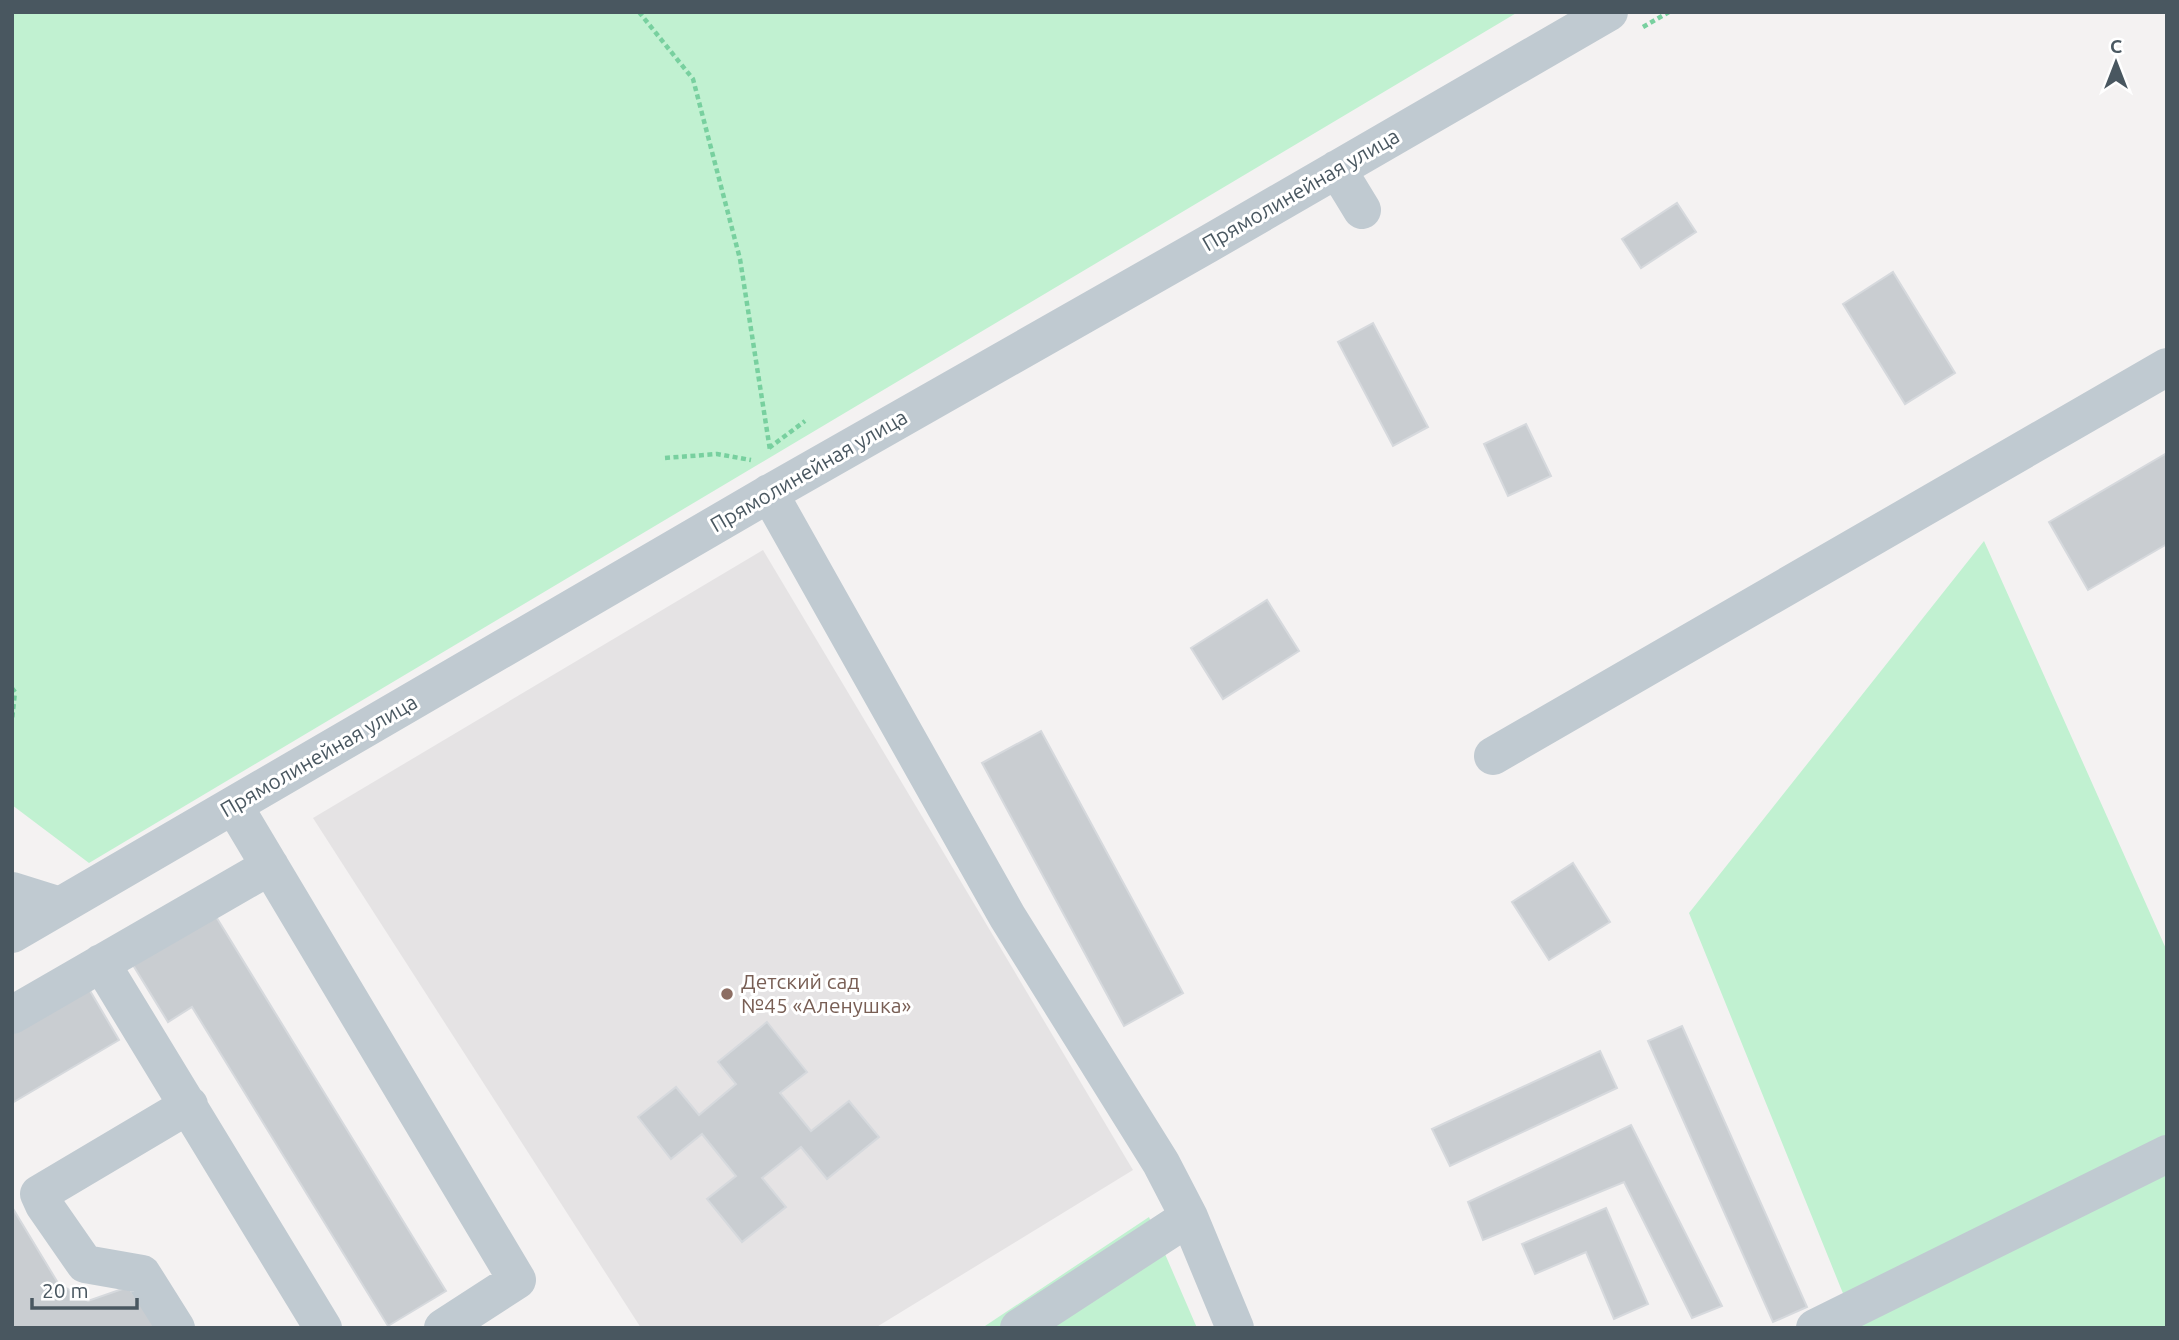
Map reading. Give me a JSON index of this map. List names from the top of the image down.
{
  "streets": {
    "street": ["Прямолинейная улица"]
  },
  "places": ["Детский сад №45 «Аленушка»"],
  "scale_bar": "20 m",
  "north": "top"
}
